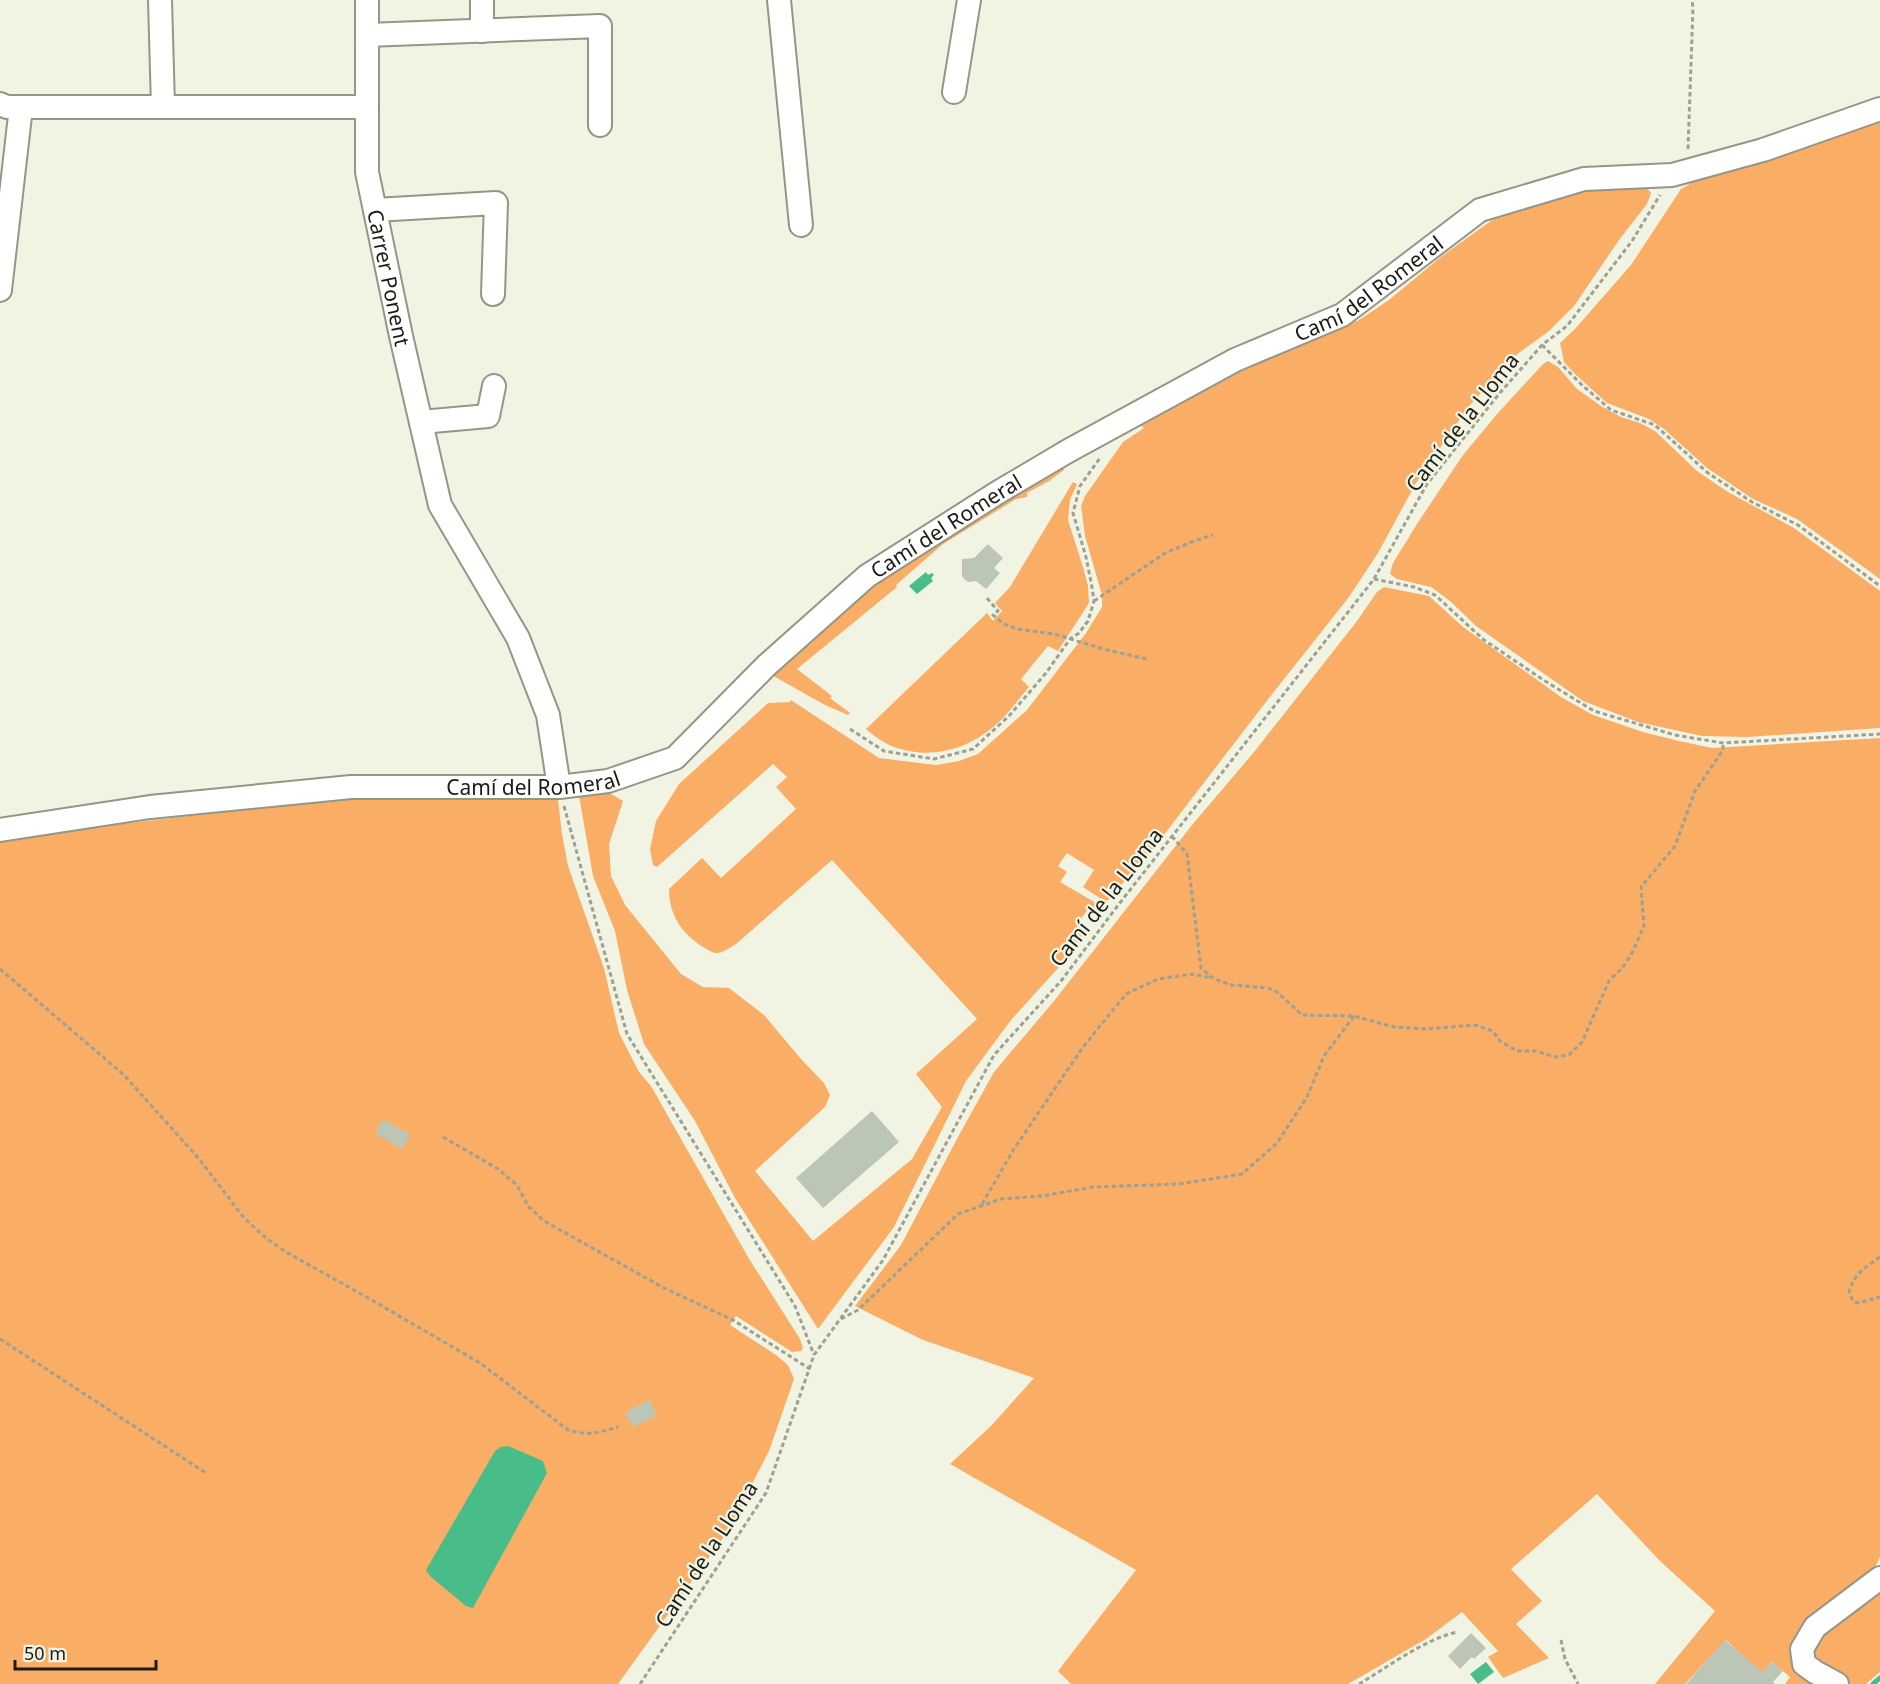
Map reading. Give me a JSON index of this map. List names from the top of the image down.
{
  "streets": {
    "street": ["Carrer Ponent", "Camí del Romeral"],
    "path": ["Camí de la Lloma"]
  },
  "crossings": [
    ["Carrer Ponent", "Camí del Romeral"],
    ["Camí del Romeral", "Camí de la Lloma"]
  ],
  "scale_bar": "50 m"
}
